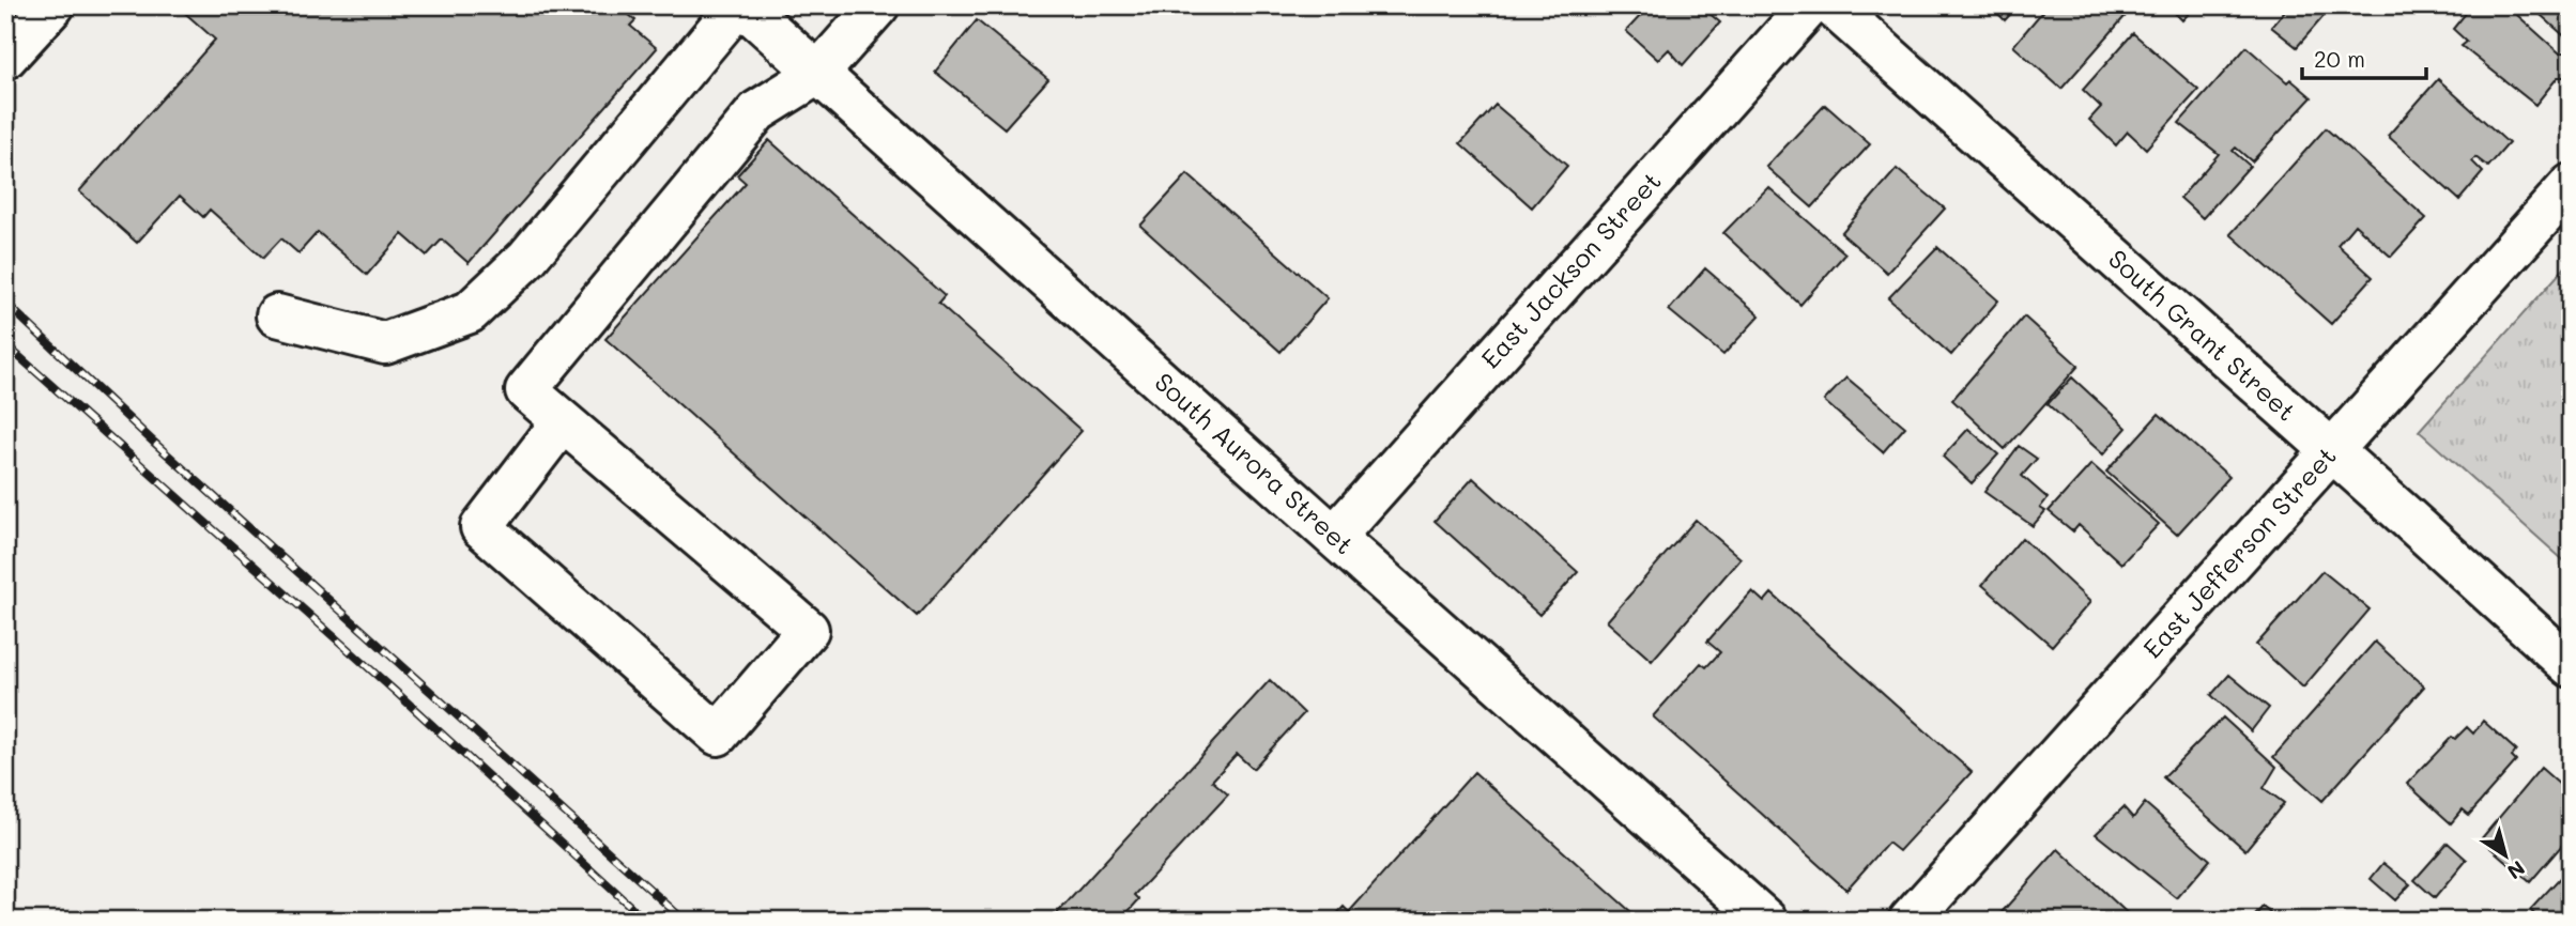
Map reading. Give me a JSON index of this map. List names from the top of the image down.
{
  "streets": {
    "street": [
      "East Jackson Street",
      "South Grant Street",
      "South Aurora Street",
      "East Jefferson Street"
    ]
  },
  "crossings": [
    ["East Jackson Street", "South Aurora Street"],
    ["South Grant Street", "East Jefferson Street"]
  ],
  "scale_bar": "20 m",
  "north": "bottom right"
}
